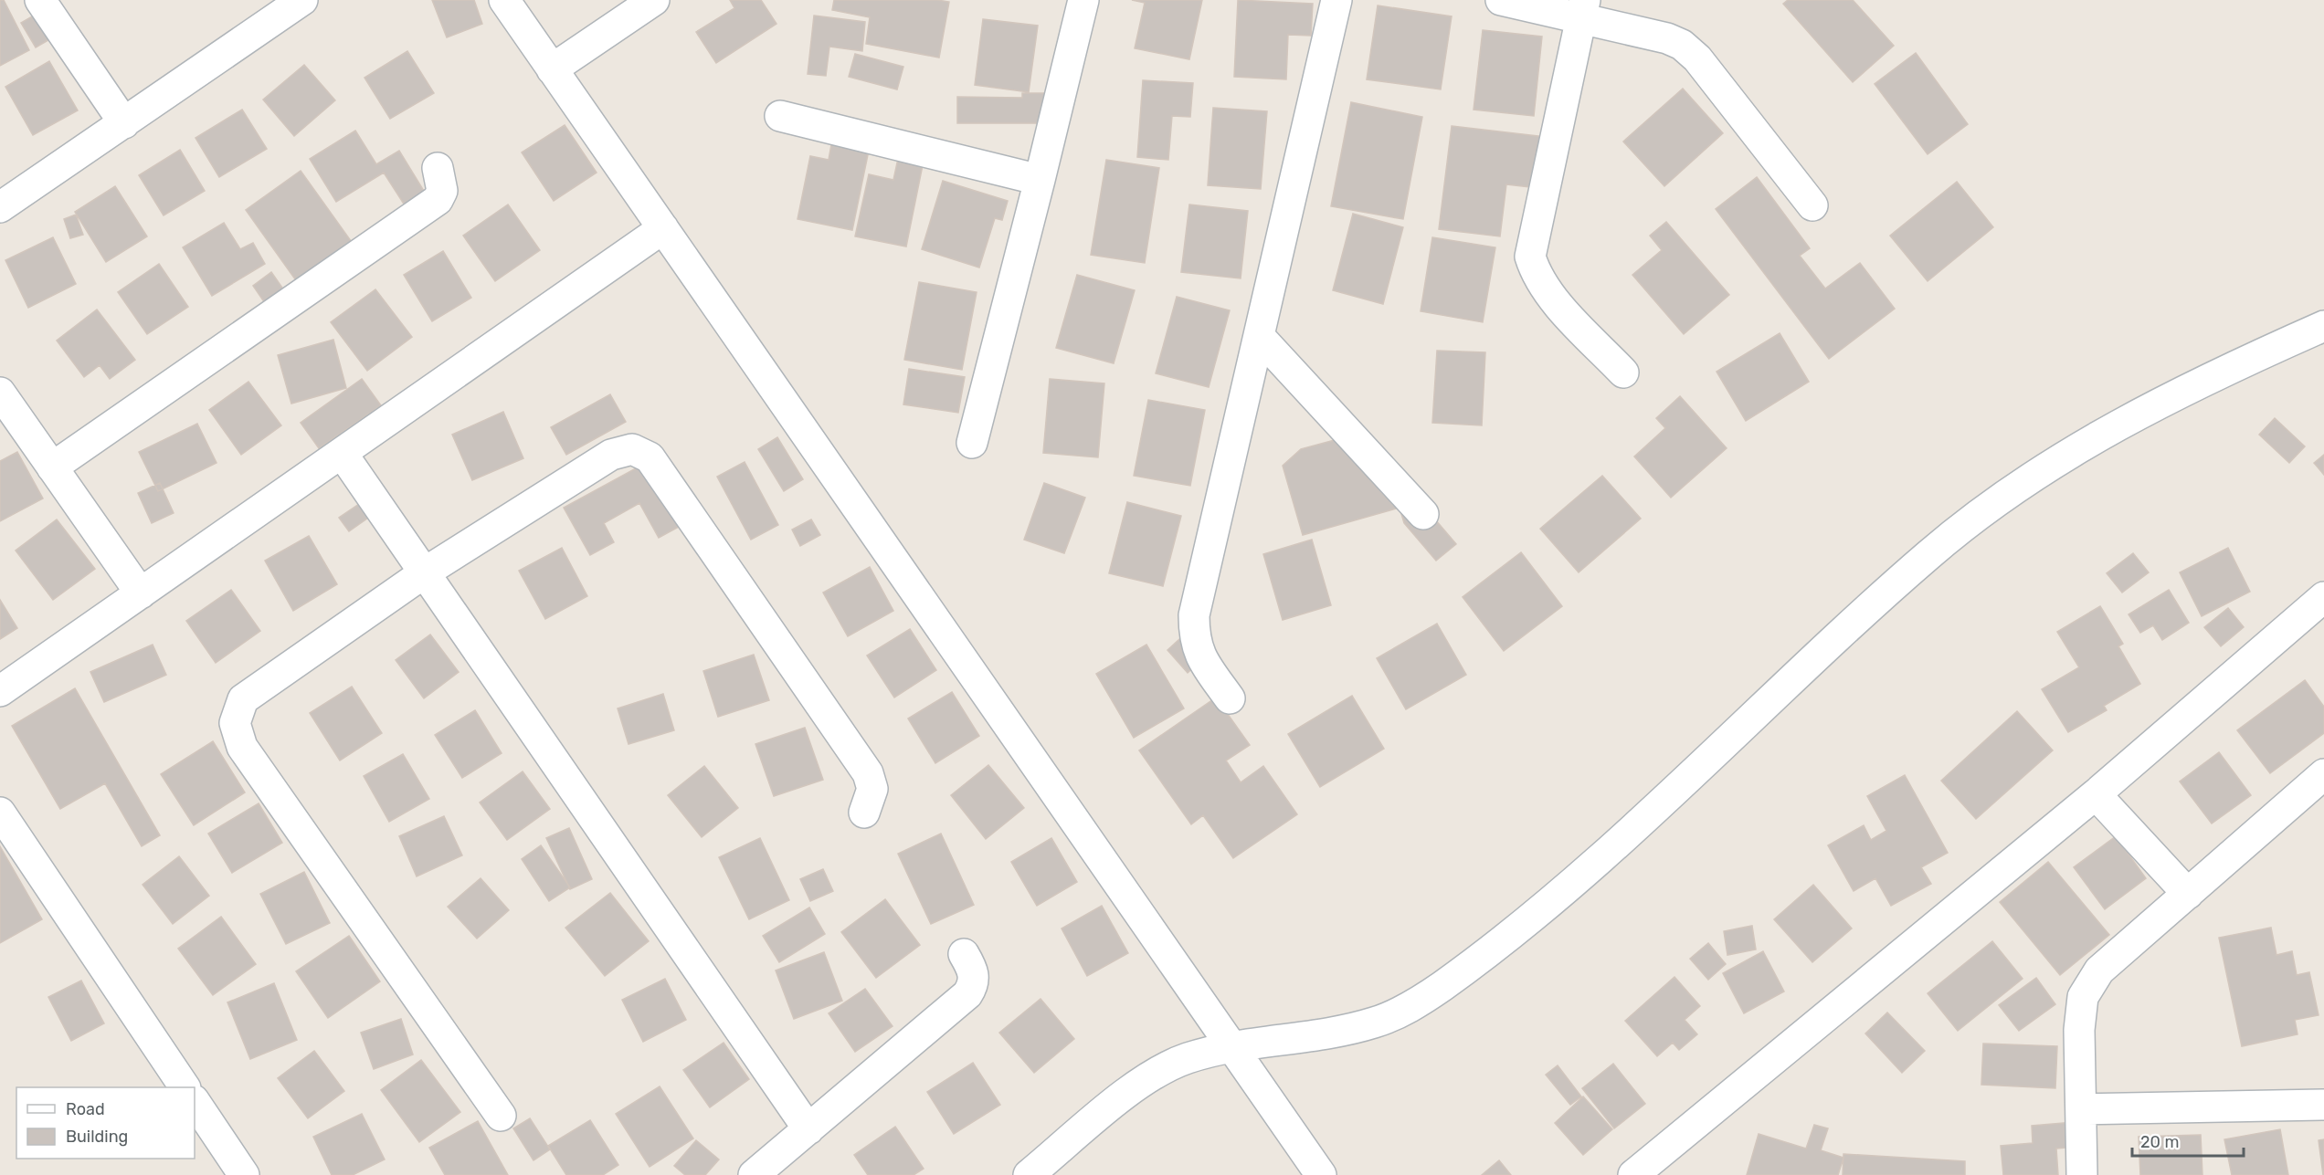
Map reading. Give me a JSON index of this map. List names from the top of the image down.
{
  "legend": ["Road", "Building"],
  "scale_bar": "20 m"
}
